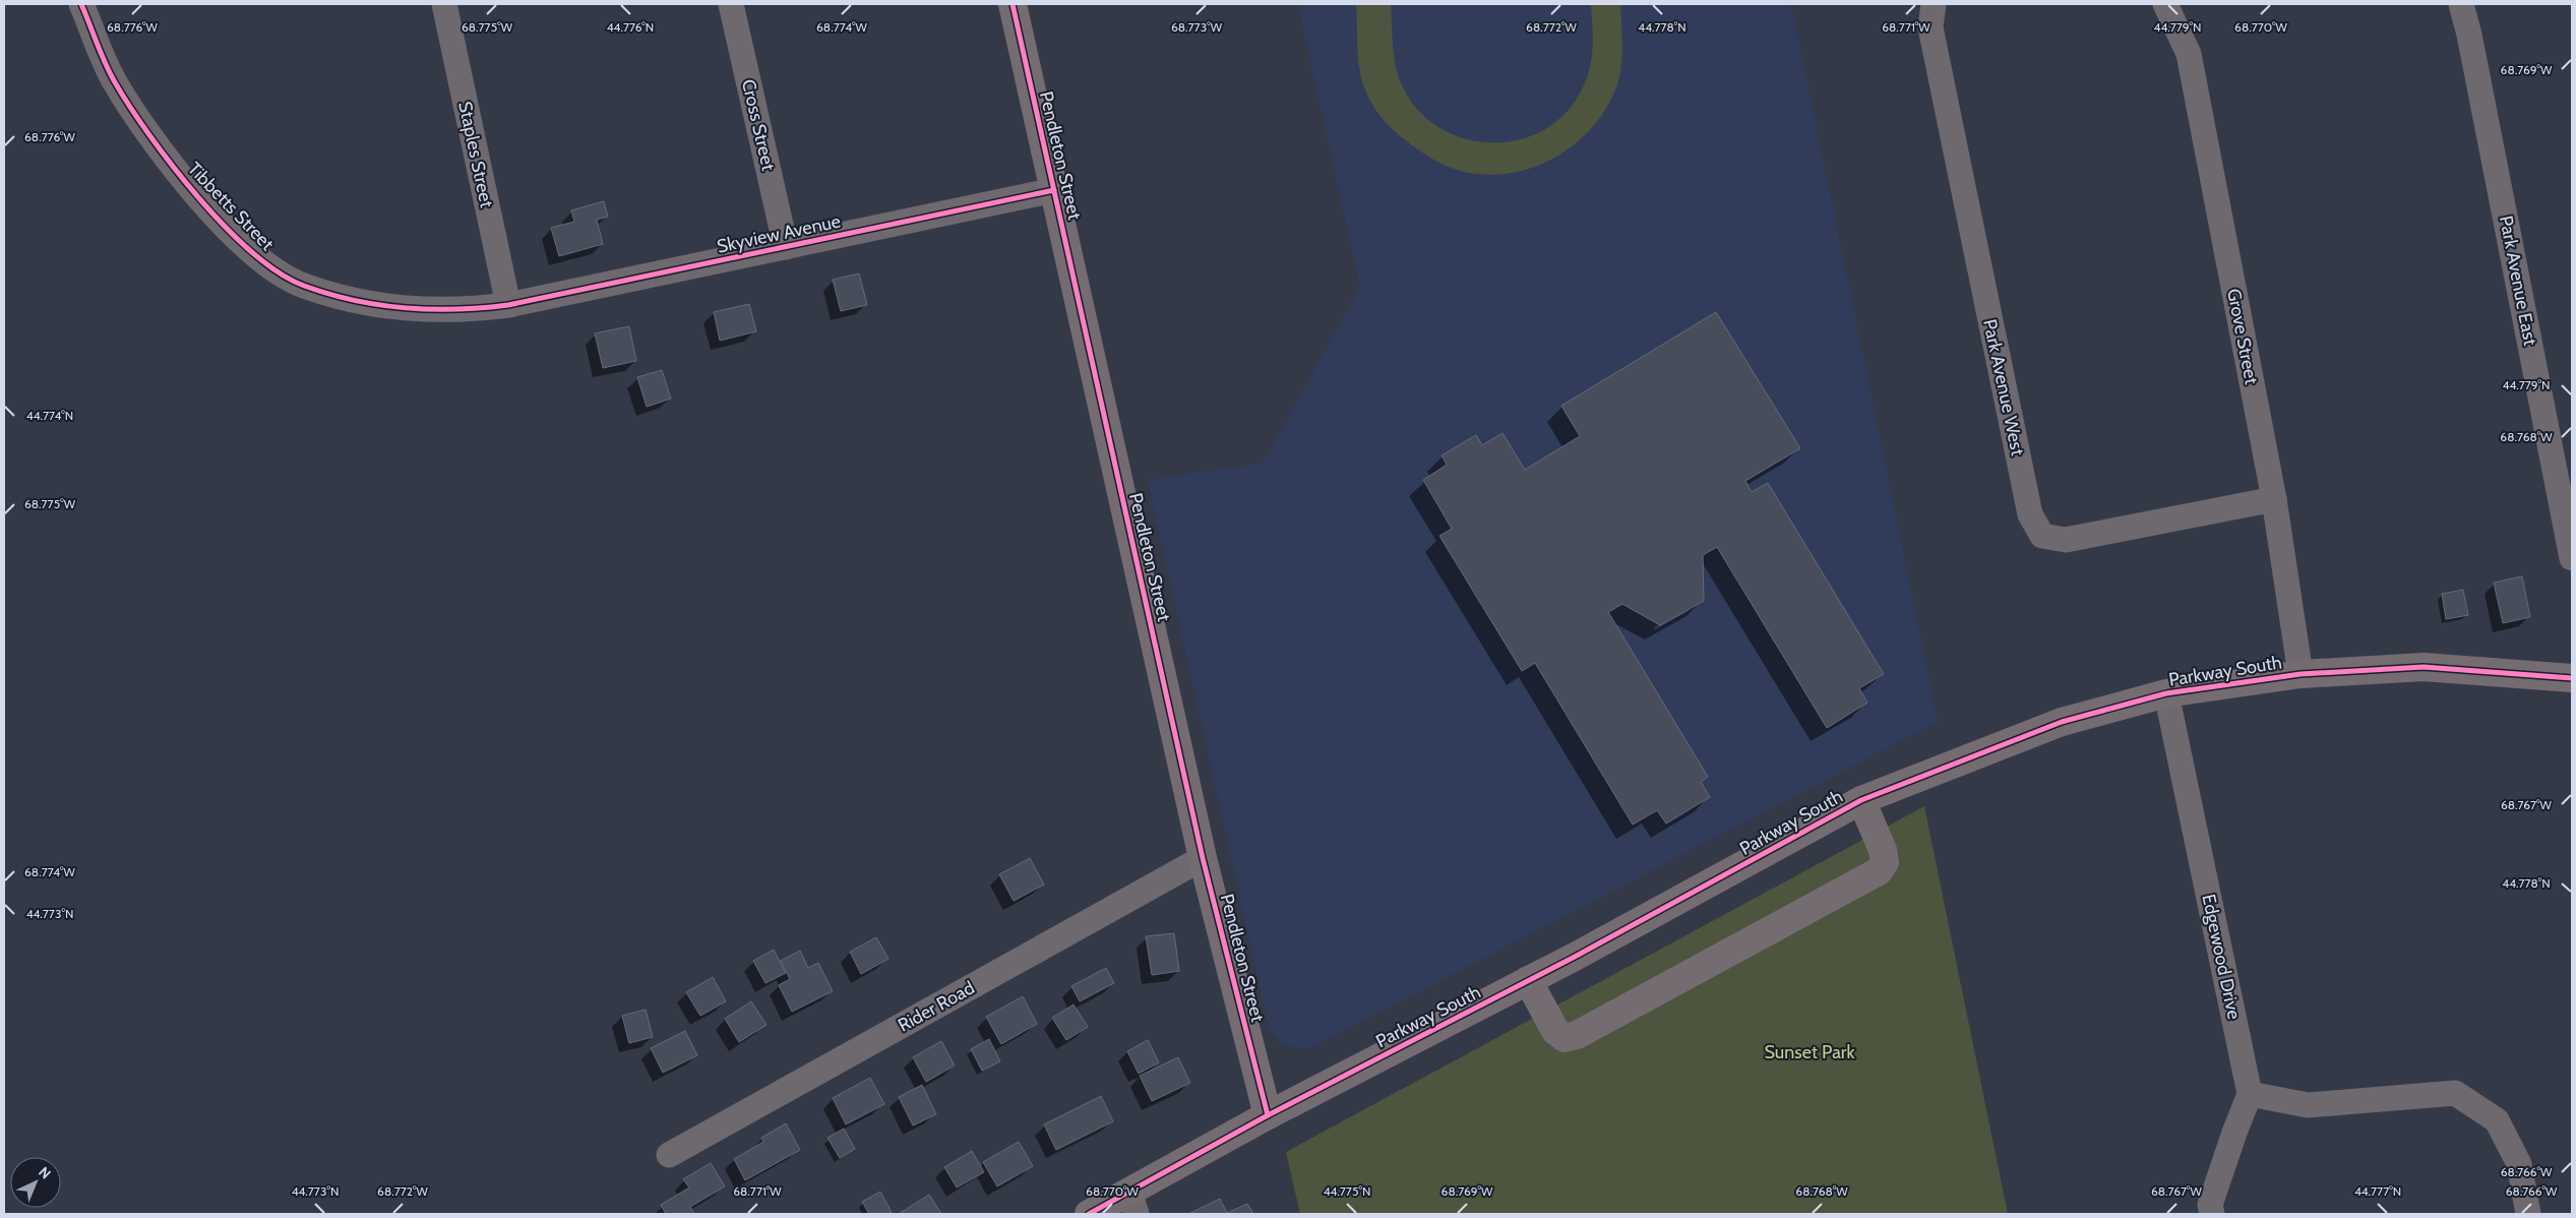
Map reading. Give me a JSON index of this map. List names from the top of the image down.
{
  "streets": {
    "street": [
      "Cross Street",
      "Staples Street",
      "Pendleton Street",
      "Tibbetts Street",
      "Skyview Avenue",
      "Park Avenue East",
      "Grove Street",
      "Park Avenue West",
      "Parkway South",
      "Edgewood Drive",
      "Rider Road"
    ]
  },
  "crossings": [
    ["Cross Street", "Skyview Avenue"],
    ["Staples Street", "Tibbetts Street"],
    ["Staples Street", "Skyview Avenue"],
    ["Pendleton Street", "Skyview Avenue"],
    ["Pendleton Street", "Parkway South"],
    ["Pendleton Street", "Rider Road"],
    ["Tibbetts Street", "Skyview Avenue"],
    ["Grove Street", "Park Avenue West"],
    ["Grove Street", "Parkway South"],
    ["Parkway South", "Edgewood Drive"]
  ],
  "parks": ["Sunset Park"],
  "north": "top right",
  "coordinates": [
    "44.776°N",
    "44.778°N",
    "44.779°N",
    "68.776°W",
    "68.775°W",
    "68.774°W",
    "68.773°W",
    "68.772°W",
    "68.771°W",
    "68.770°W",
    "68.769°W",
    "44.774°N",
    "68.768°W",
    "68.767°W",
    "44.773°N",
    "68.766°W",
    "44.775°N",
    "44.777°N"
  ]
}
